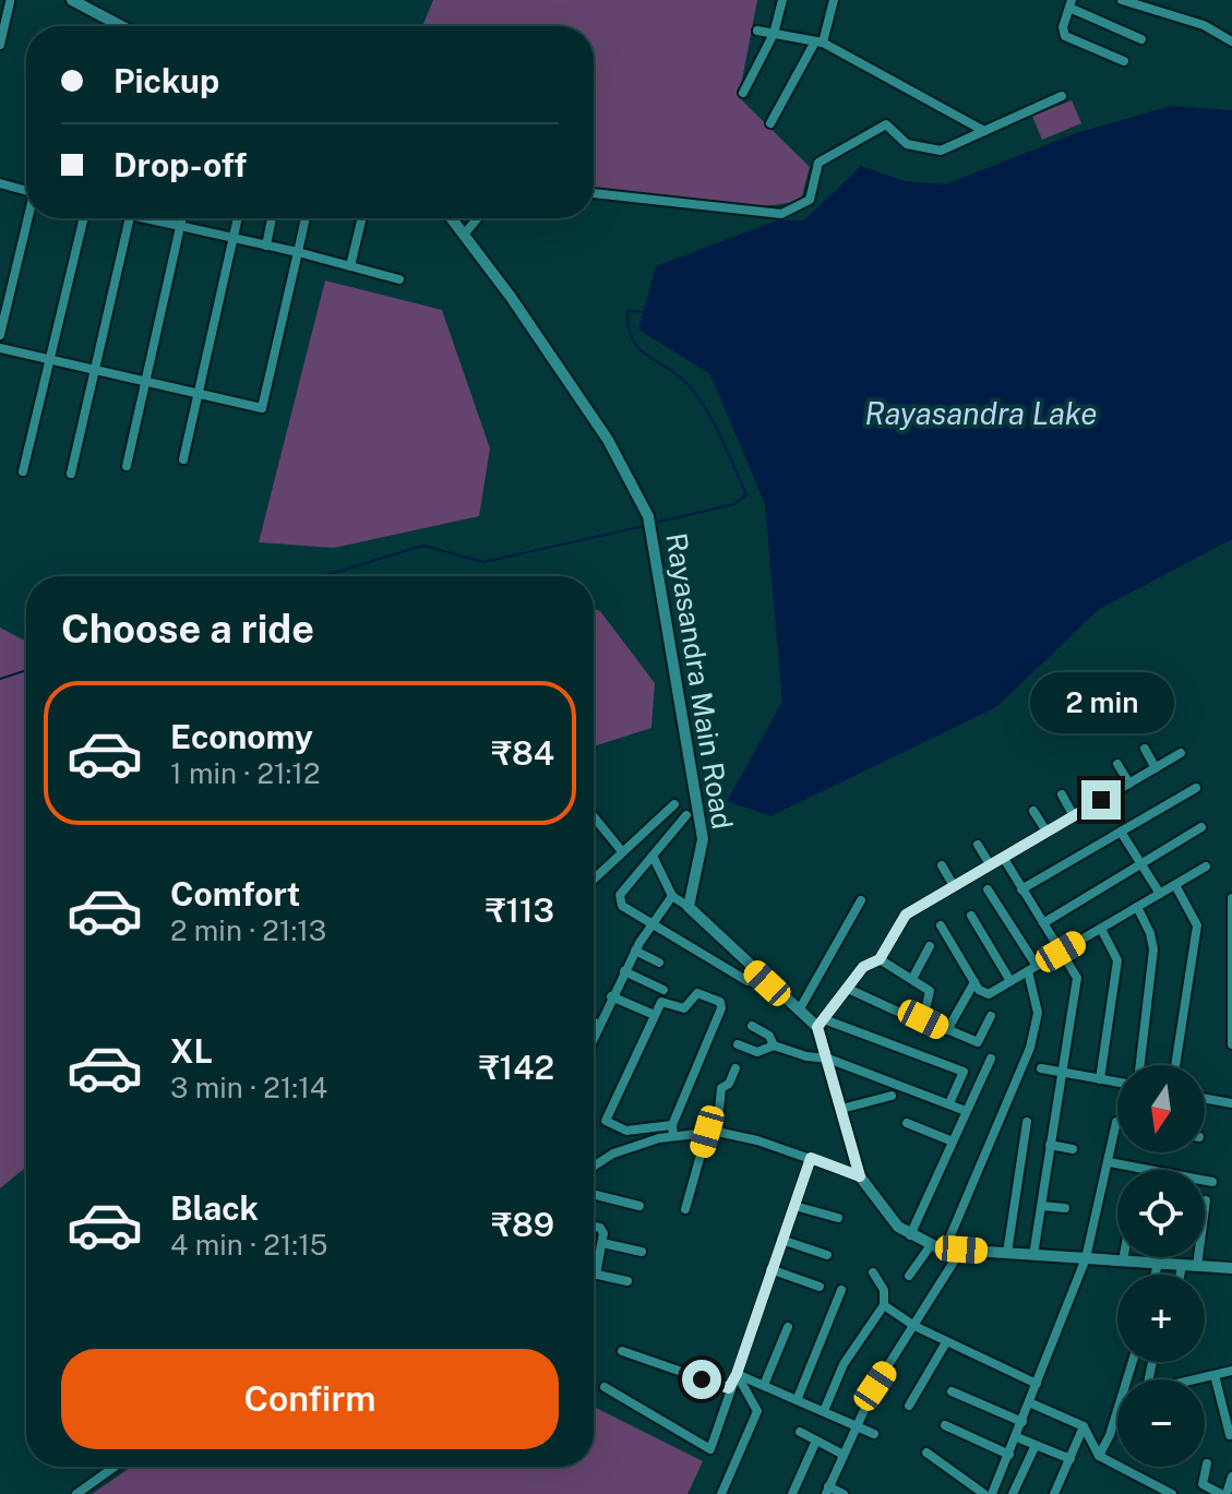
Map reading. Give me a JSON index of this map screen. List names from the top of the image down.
{
  "streets": {
    "street": ["Rayasandra Main Road"]
  },
  "water": ["Rayasandra Lake"],
  "north": "bottom",
  "page": {
    "banner": ["Pickup", "Drop-off"],
    "heading": "Choose a ride",
    "bubble": "2 min",
    "list": [
      {
        "name": "Economy",
        "note": "1 min · 21:12",
        "value": "₹84"
      },
      {
        "name": "Comfort",
        "note": "2 min · 21:13",
        "value": "₹113"
      },
      {
        "name": "XL",
        "note": "3 min · 21:14",
        "value": "₹142"
      },
      {
        "name": "Black",
        "note": "4 min · 21:15",
        "value": "₹89"
      }
    ],
    "map_buttons": ["+", "−"],
    "buttons": "Confirm"
  }
}
